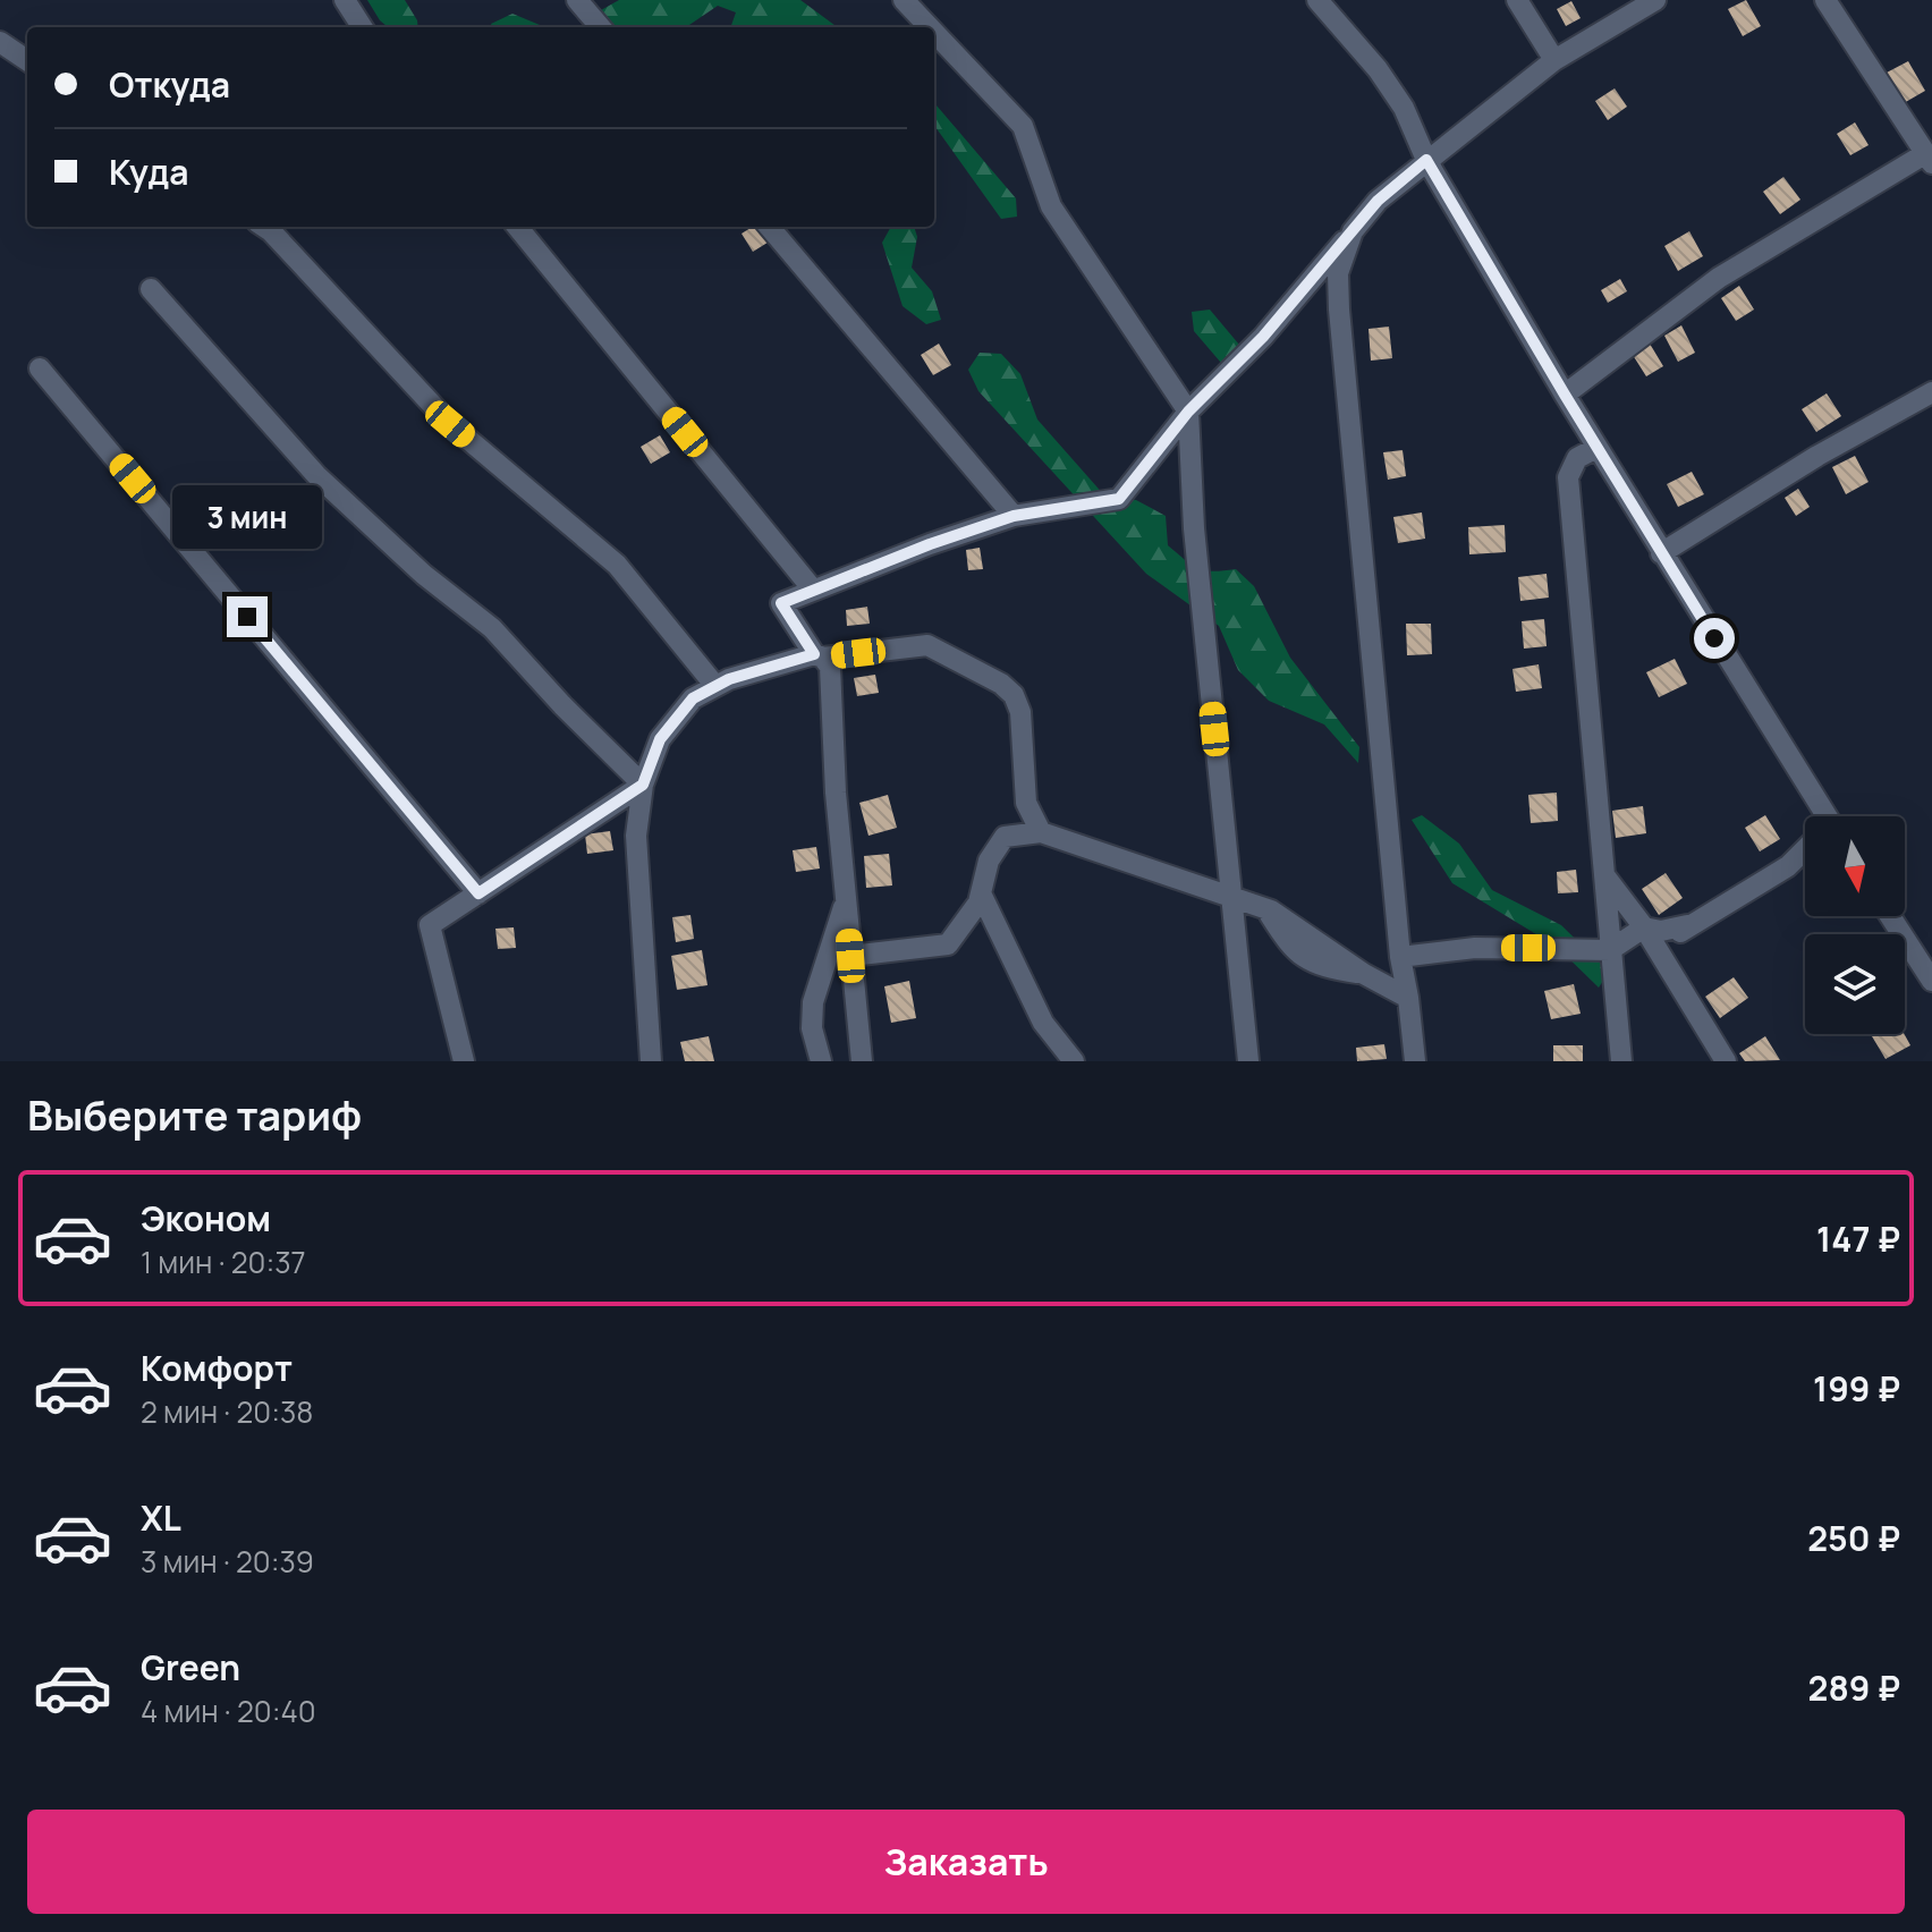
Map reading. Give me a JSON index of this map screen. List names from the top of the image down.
{
  "north": "bottom",
  "page": {
    "banner": ["Откуда", "Куда"],
    "bubble": "3 мин",
    "heading": "Выберите тариф",
    "list": [
      {
        "name": "Эконом",
        "note": "1 мин · 20:37",
        "value": "147 ₽"
      },
      {
        "name": "Комфорт",
        "note": "2 мин · 20:38",
        "value": "199 ₽"
      },
      {
        "name": "XL",
        "note": "3 мин · 20:39",
        "value": "250 ₽"
      },
      {
        "name": "Green",
        "note": "4 мин · 20:40",
        "value": "289 ₽"
      }
    ],
    "buttons": "Заказать"
  }
}
